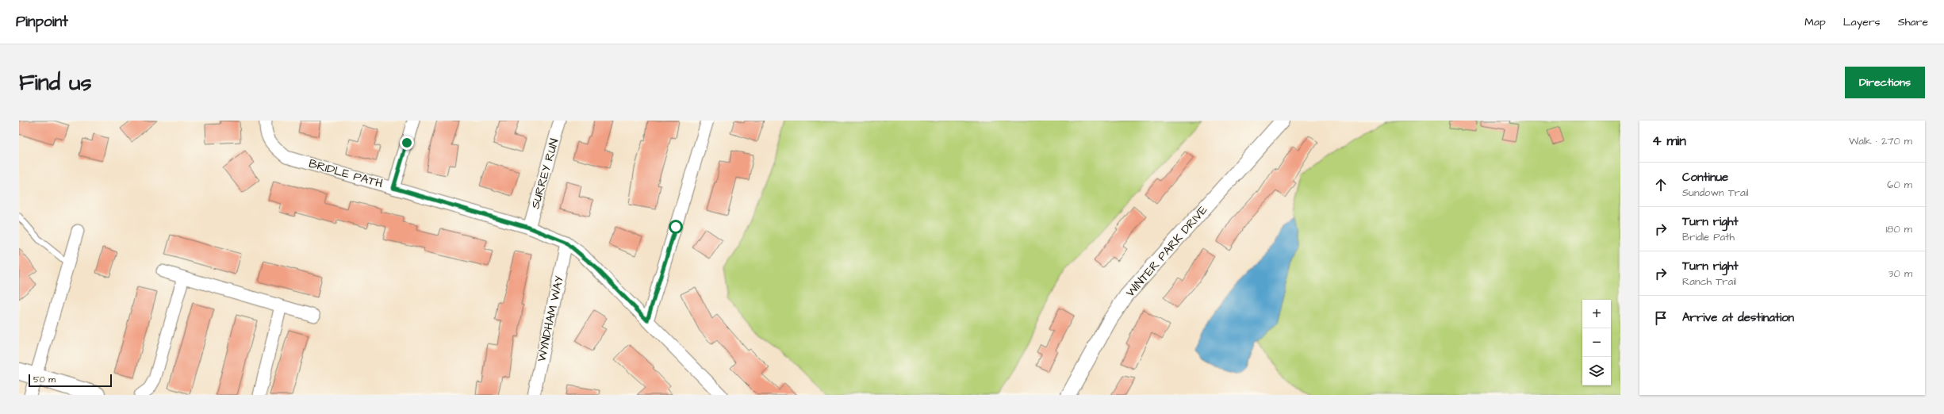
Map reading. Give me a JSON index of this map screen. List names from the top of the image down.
{
  "streets": {
    "street": [
      "BRIDLE PATH",
      "SURREY RUN",
      "WINTER PARK DRIVE",
      "WYNDHAM WAY"
    ]
  },
  "crossings": [
    ["BRIDLE PATH", "SURREY RUN"],
    ["BRIDLE PATH", "WYNDHAM WAY"]
  ],
  "scale_bar": "50 m",
  "page": {
    "header": "Pinpoint",
    "nav": ["Map", "Layers", "Share"],
    "buttons": "Directions",
    "title": "Find us",
    "heading": ["4 min", "Walk · 270 m"],
    "list": [
      ["Continue", "Sundown Trail", "60 m"],
      ["Turn right", "Bridle Path", "180 m"],
      ["Turn right", "Ranch Trail", "30 m"],
      "Arrive at destination"
    ],
    "map_buttons": ["+", "−"],
    "scale": "50 m"
  }
}
